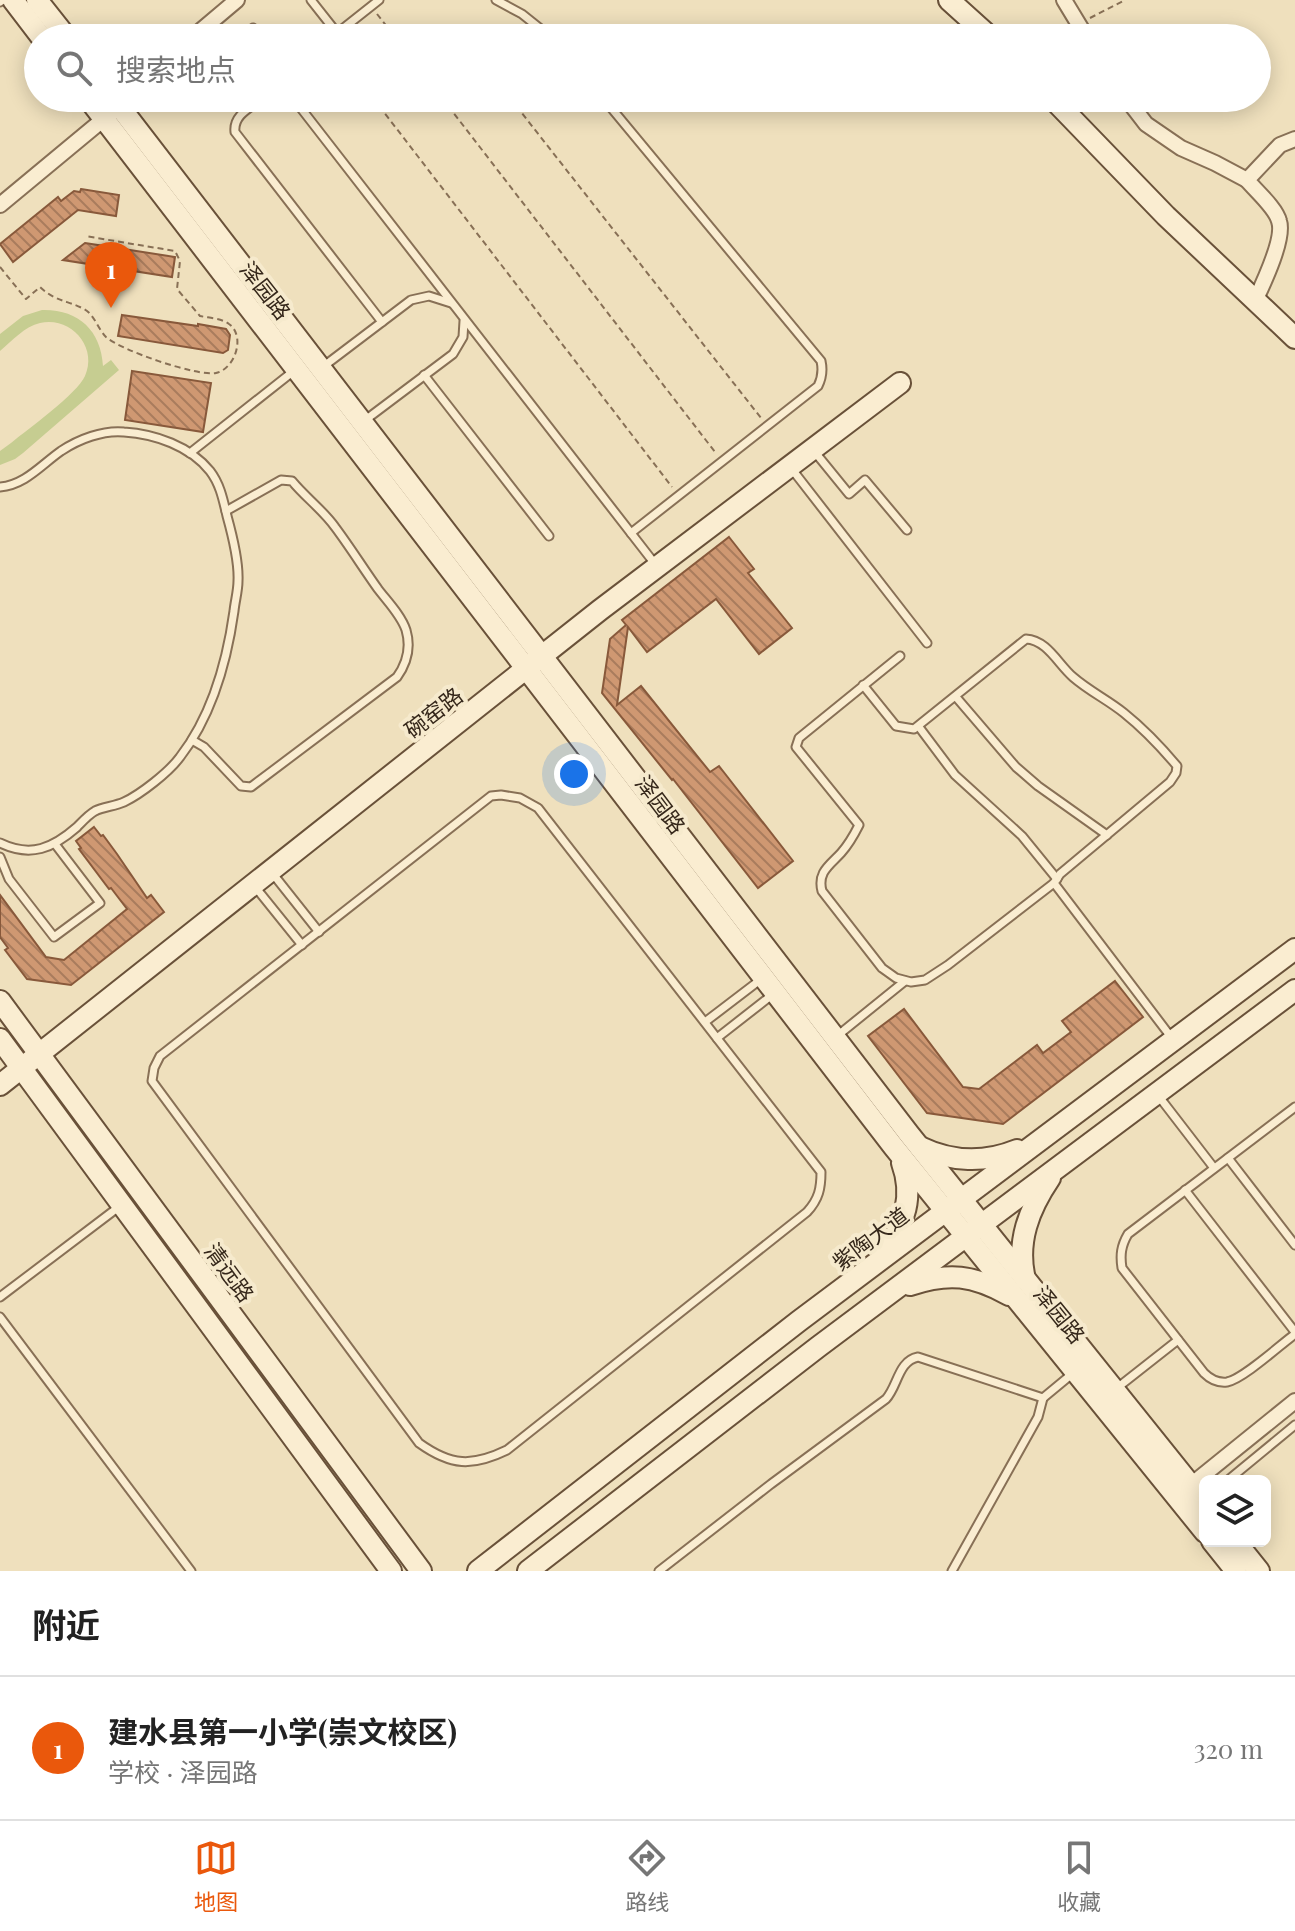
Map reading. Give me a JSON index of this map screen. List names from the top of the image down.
{
  "streets": {
    "street": [
      "泽园路",
      "碗窑路",
      "紫陶大道",
      "清远路"
    ]
  },
  "crossings": [
    ["泽园路", "碗窑路"],
    ["泽园路", "紫陶大道"],
    ["碗窑路", "清远路"]
  ],
  "page": {
    "search": "搜索地点",
    "pins": "1",
    "heading": "附近",
    "list": [
      {
        "mark": "1",
        "name": "建水县第一小学(崇文校区)",
        "note": "学校 · 泽园路",
        "value": "320 m"
      }
    ],
    "nav": ["地图", "路线", "收藏"]
  }
}
